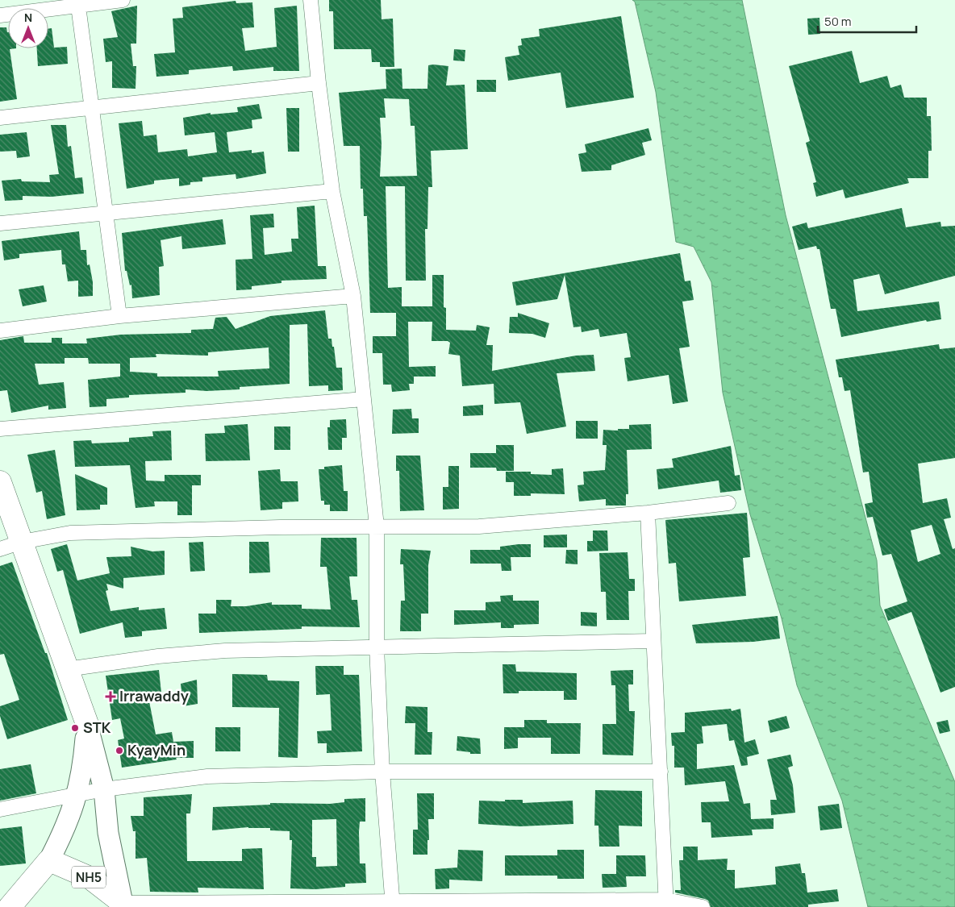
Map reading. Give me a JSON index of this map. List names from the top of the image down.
{
  "streets": {
    "main road": ["NH5"]
  },
  "places": {
    "health": ["Irrawaddy"],
    "other": ["STK", "KyayMin"]
  },
  "scale_bar": "50 m",
  "north": "top"
}
